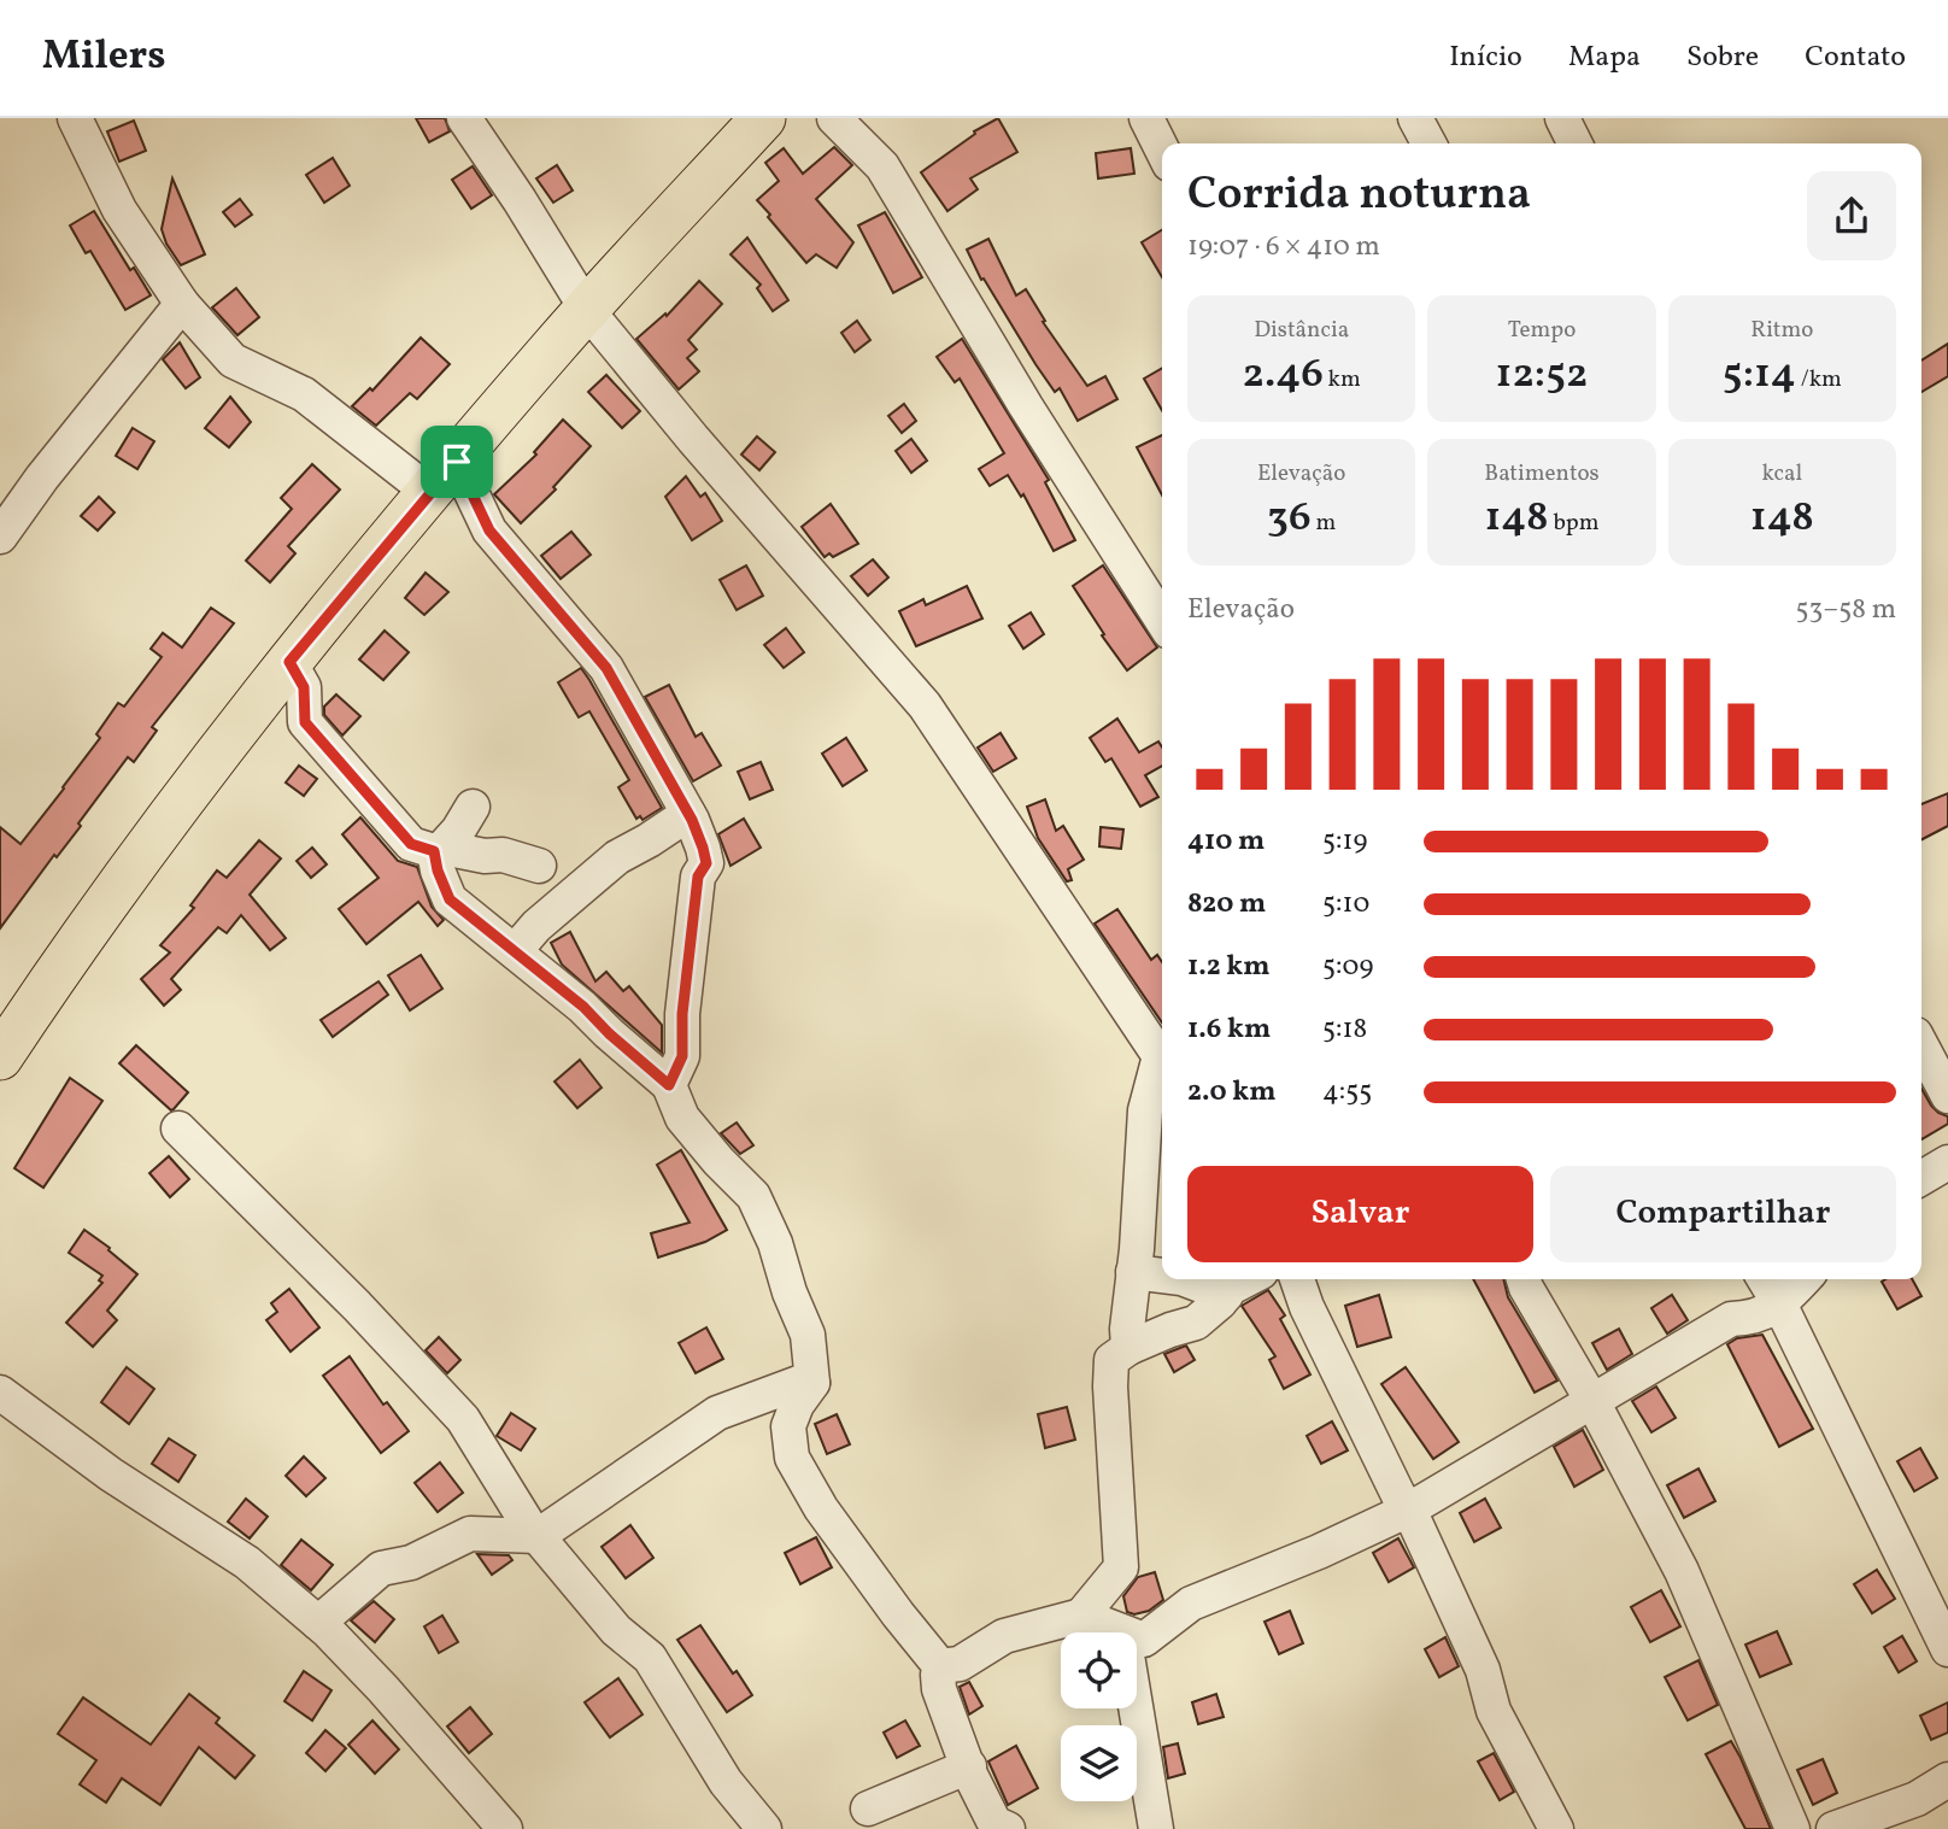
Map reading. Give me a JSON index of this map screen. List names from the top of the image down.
{
  "page": {
    "header": "Milers",
    "nav": [
      "Início",
      "Mapa",
      "Sobre",
      "Contato"
    ],
    "heading": ["Corrida noturna", "19:07 · 6 × 410 m"],
    "stats": [
      ["Distância", "2.46 km"],
      ["Tempo", "12:52"],
      ["Ritmo", "5:14 /km"],
      ["Elevação", "36 m"],
      ["Batimentos", "148 bpm"],
      ["kcal", "148"]
    ],
    "chart": ["Elevação", "53–58 m"],
    "list": [
      {
        "name": "410 m",
        "note": "5:19"
      },
      {
        "name": "820 m",
        "note": "5:10"
      },
      {
        "name": "1.2 km",
        "note": "5:09"
      },
      {
        "name": "1.6 km",
        "note": "5:18"
      },
      {
        "name": "2.0 km",
        "note": "4:55"
      }
    ],
    "buttons": ["Salvar", "Compartilhar"]
  }
}
